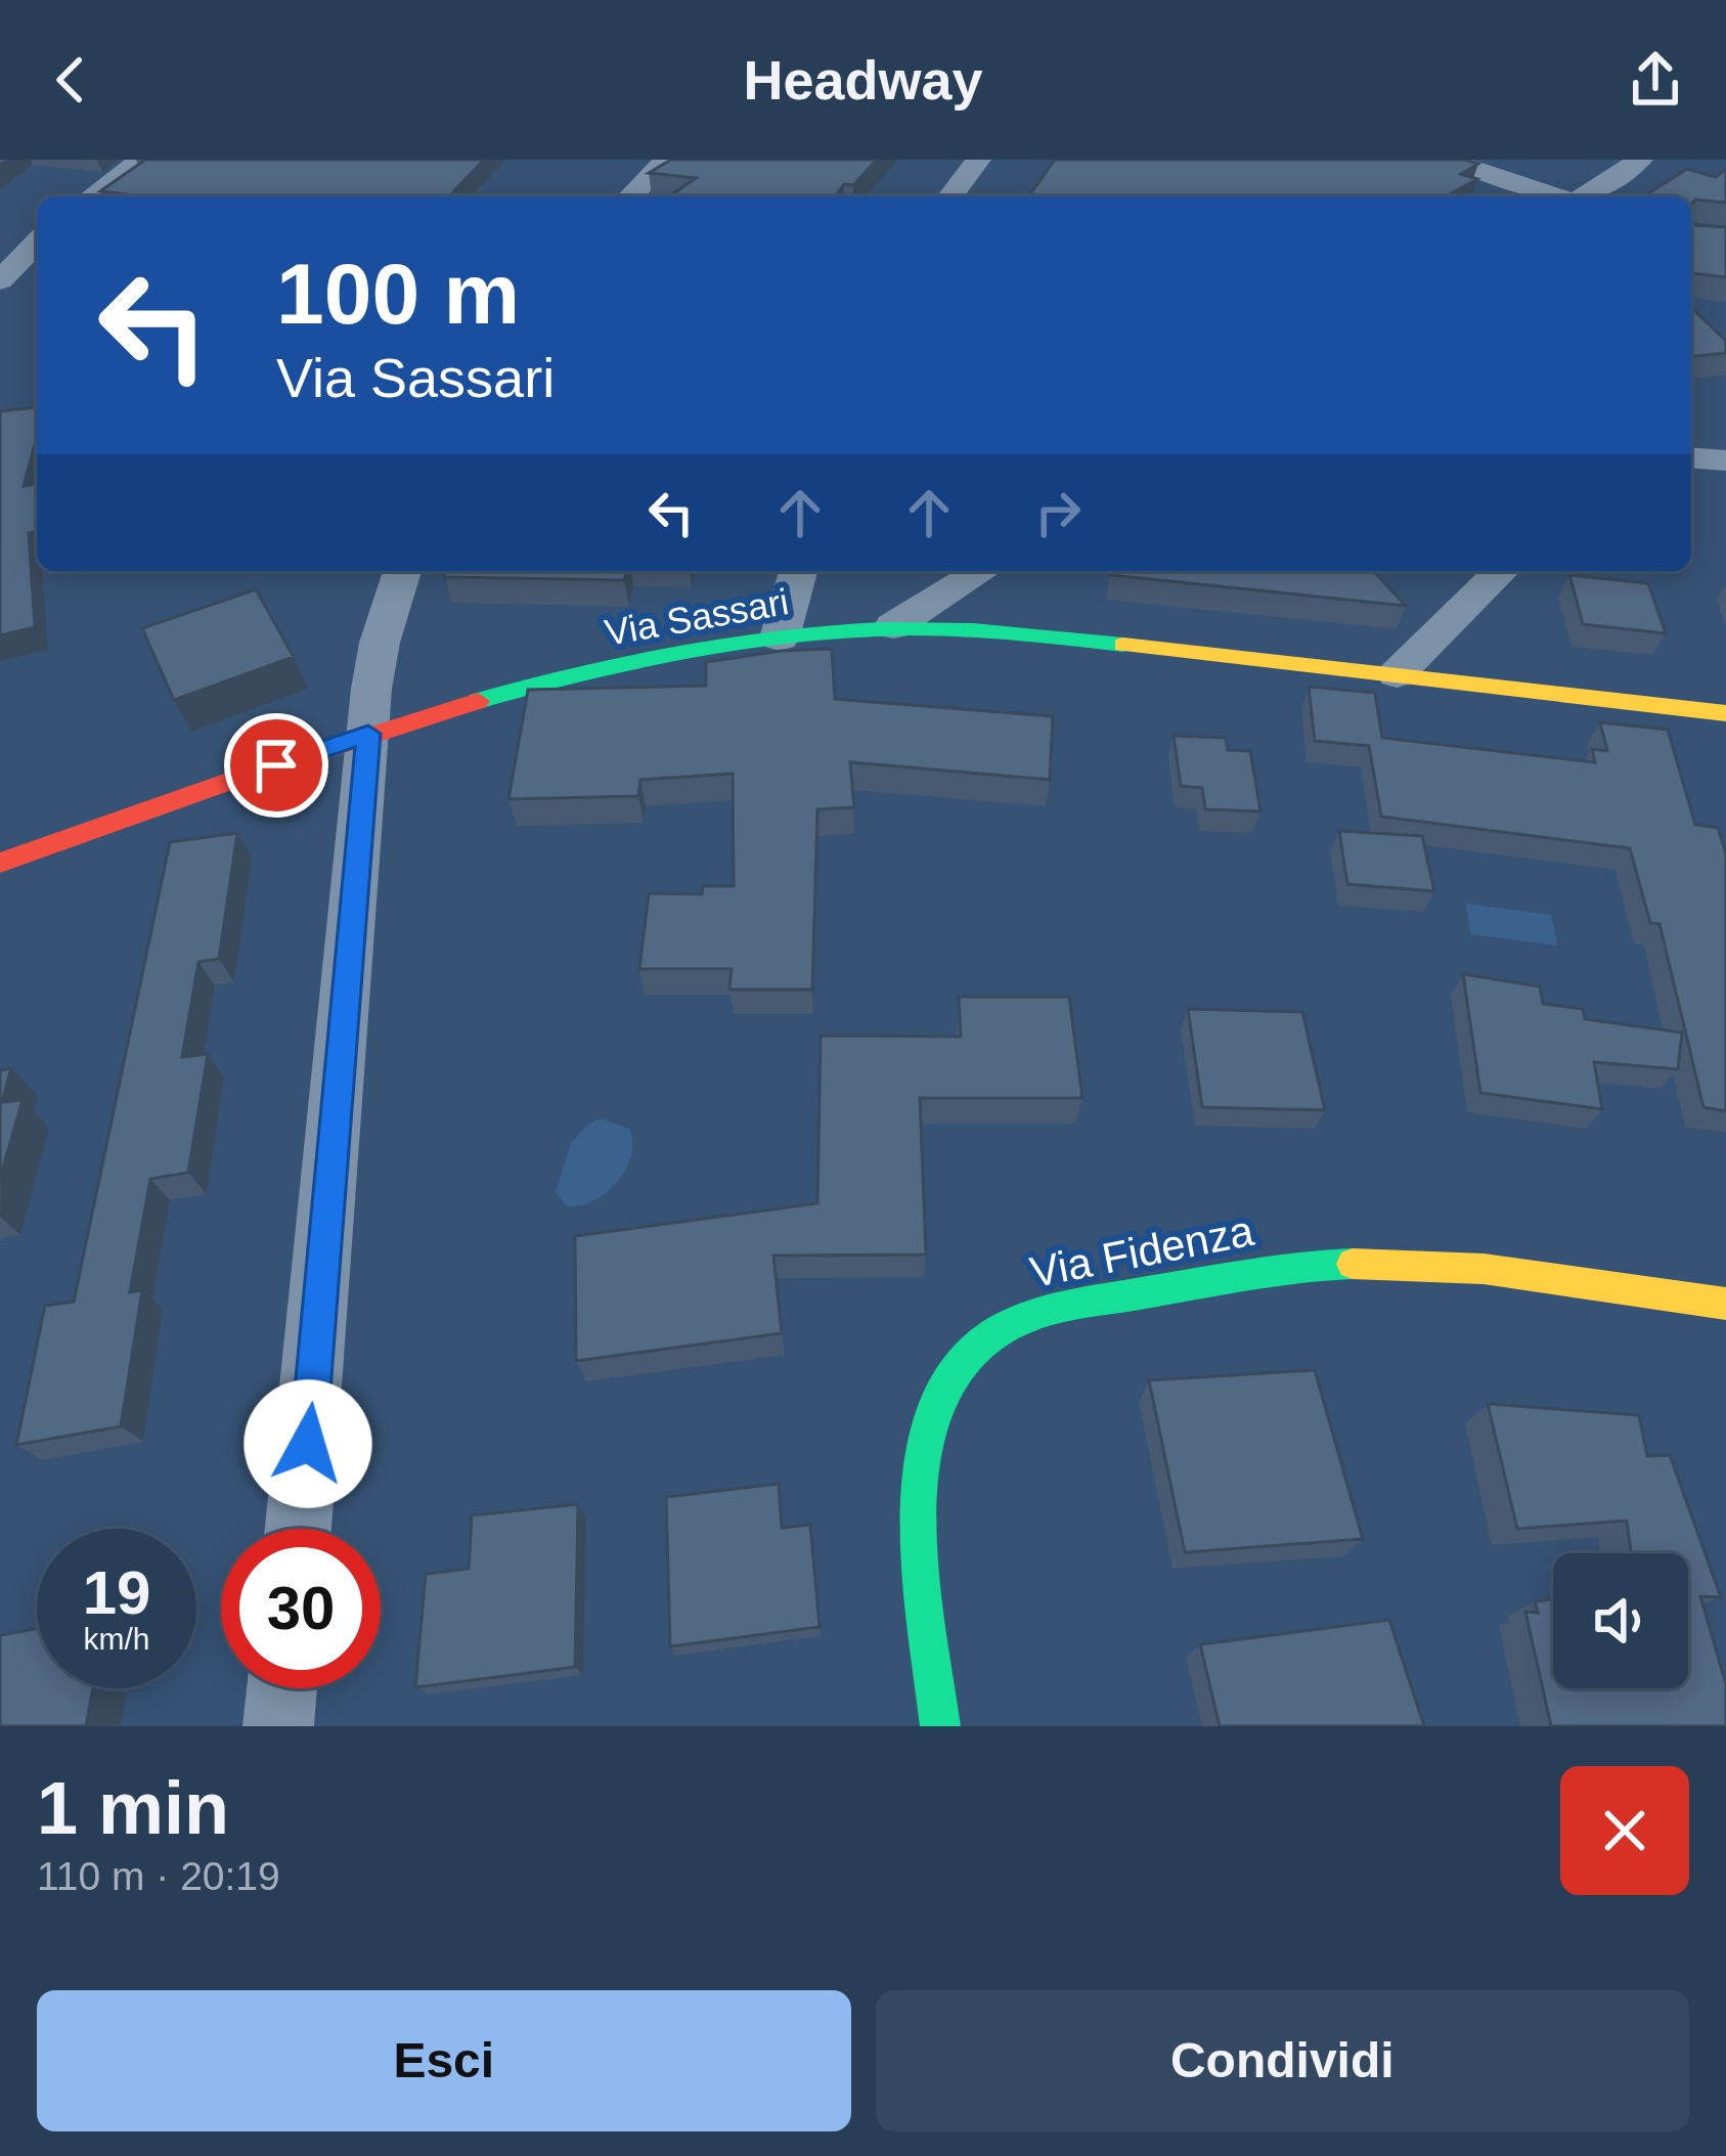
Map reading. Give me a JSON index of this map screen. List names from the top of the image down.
{
  "streets": {
    "street": ["Via Sassari", "Via Fidenza"]
  },
  "page": {
    "header": "Headway",
    "turn": ["100 m", "Via Sassari"],
    "speed": "19 km/h",
    "limit": "30",
    "heading": ["1 min", "110 m · 20:19"],
    "buttons": ["Esci", "Condividi"]
  }
}
